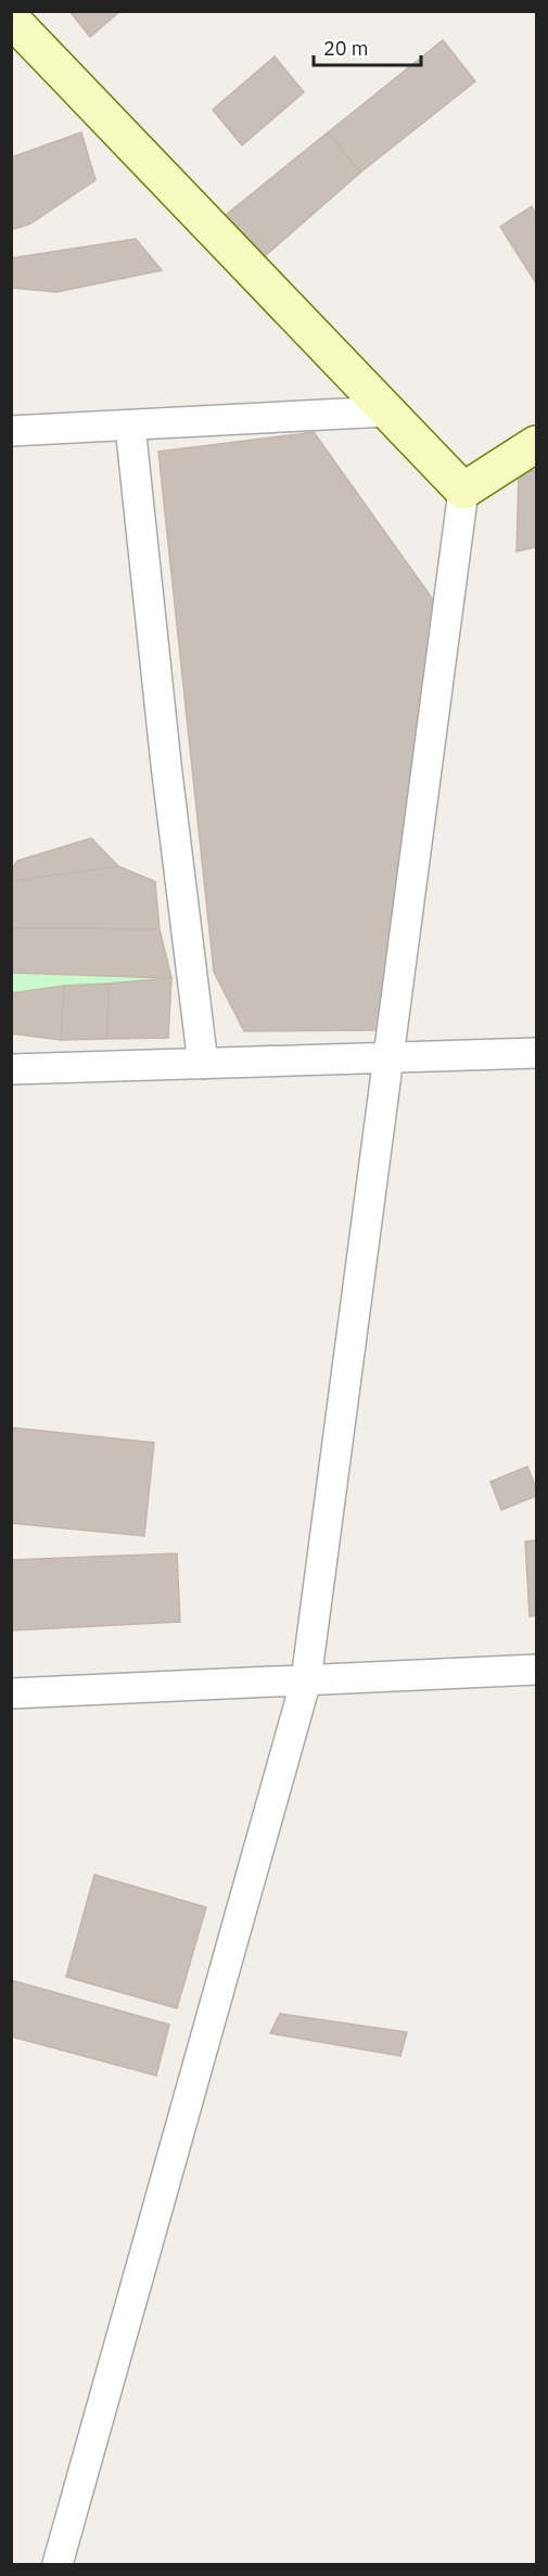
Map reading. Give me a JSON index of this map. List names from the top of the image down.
{
  "scale_bar": "20 m"
}
